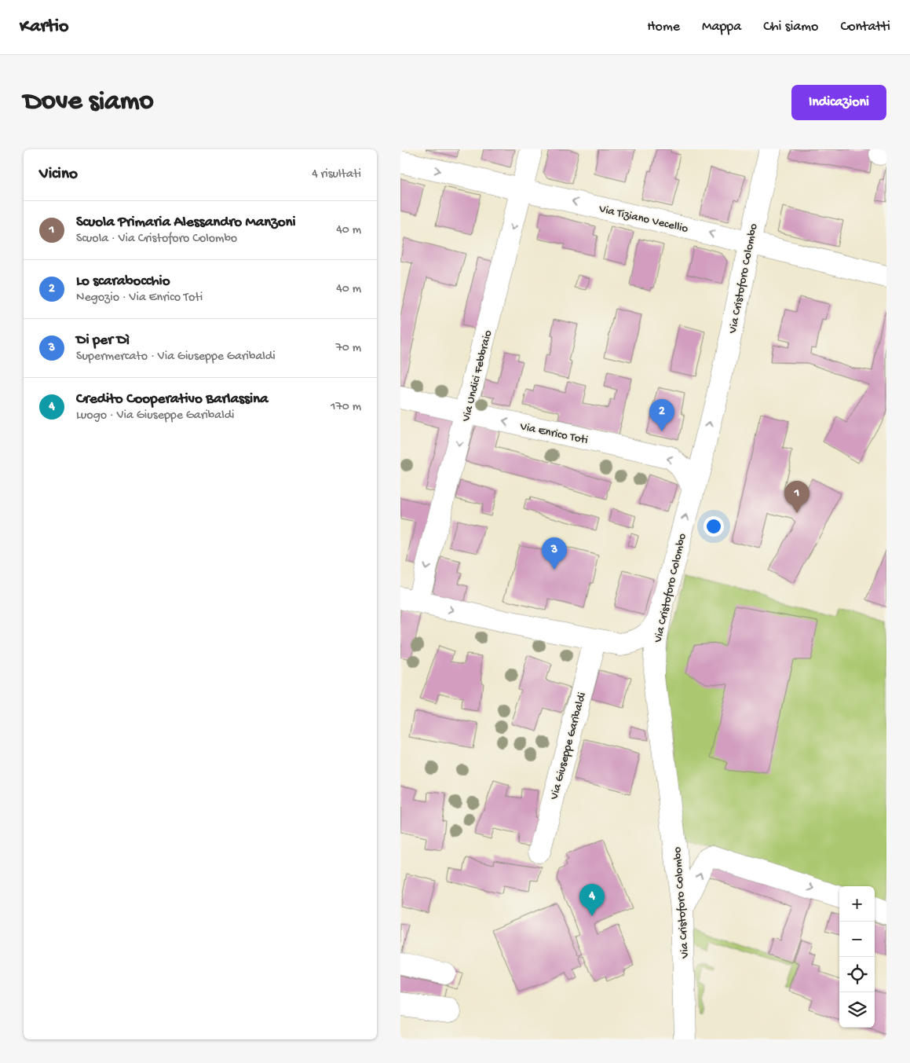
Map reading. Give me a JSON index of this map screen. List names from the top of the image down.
{
  "streets": {
    "street": [
      "Via Tiziano Vecellio",
      "Via Cristoforo Colombo",
      "Via Undici Febbraio",
      "Via Enrico Toti",
      "Via Giuseppe Garibaldi"
    ]
  },
  "crossings": [
    ["Via Tiziano Vecellio", "Via Cristoforo Colombo"],
    ["Via Tiziano Vecellio", "Via Undici Febbraio"],
    ["Via Cristoforo Colombo", "Via Enrico Toti"],
    ["Via Undici Febbraio", "Via Enrico Toti"]
  ],
  "one_way": ["Via Cristoforo Colombo", "Via Undici Febbraio", "Via Enrico Toti"],
  "page": {
    "header": "Kartio",
    "nav": [
      "Home",
      "Mappa",
      "Chi siamo",
      "Contatti"
    ],
    "buttons": "Indicazioni",
    "title": "Dove siamo",
    "heading": ["Vicino", "4 risultati"],
    "list": [
      {
        "mark": "1",
        "name": "Scuola Primaria Alessandro Manzoni",
        "note": "Scuola · Via Cristoforo Colombo",
        "value": "40 m"
      },
      {
        "mark": "2",
        "name": "Lo scarabocchio",
        "note": "Negozio · Via Enrico Toti",
        "value": "40 m"
      },
      {
        "mark": "3",
        "name": "Di per Dì",
        "note": "Supermercato · Via Giuseppe Garibaldi",
        "value": "70 m"
      },
      {
        "mark": "4",
        "name": "Credito Cooperativo Barlassina",
        "note": "Luogo · Via Giuseppe Garibaldi",
        "value": "170 m"
      }
    ],
    "pins": [
      "2",
      "1",
      "3",
      "4"
    ],
    "map_buttons": ["+", "−"]
  }
}
